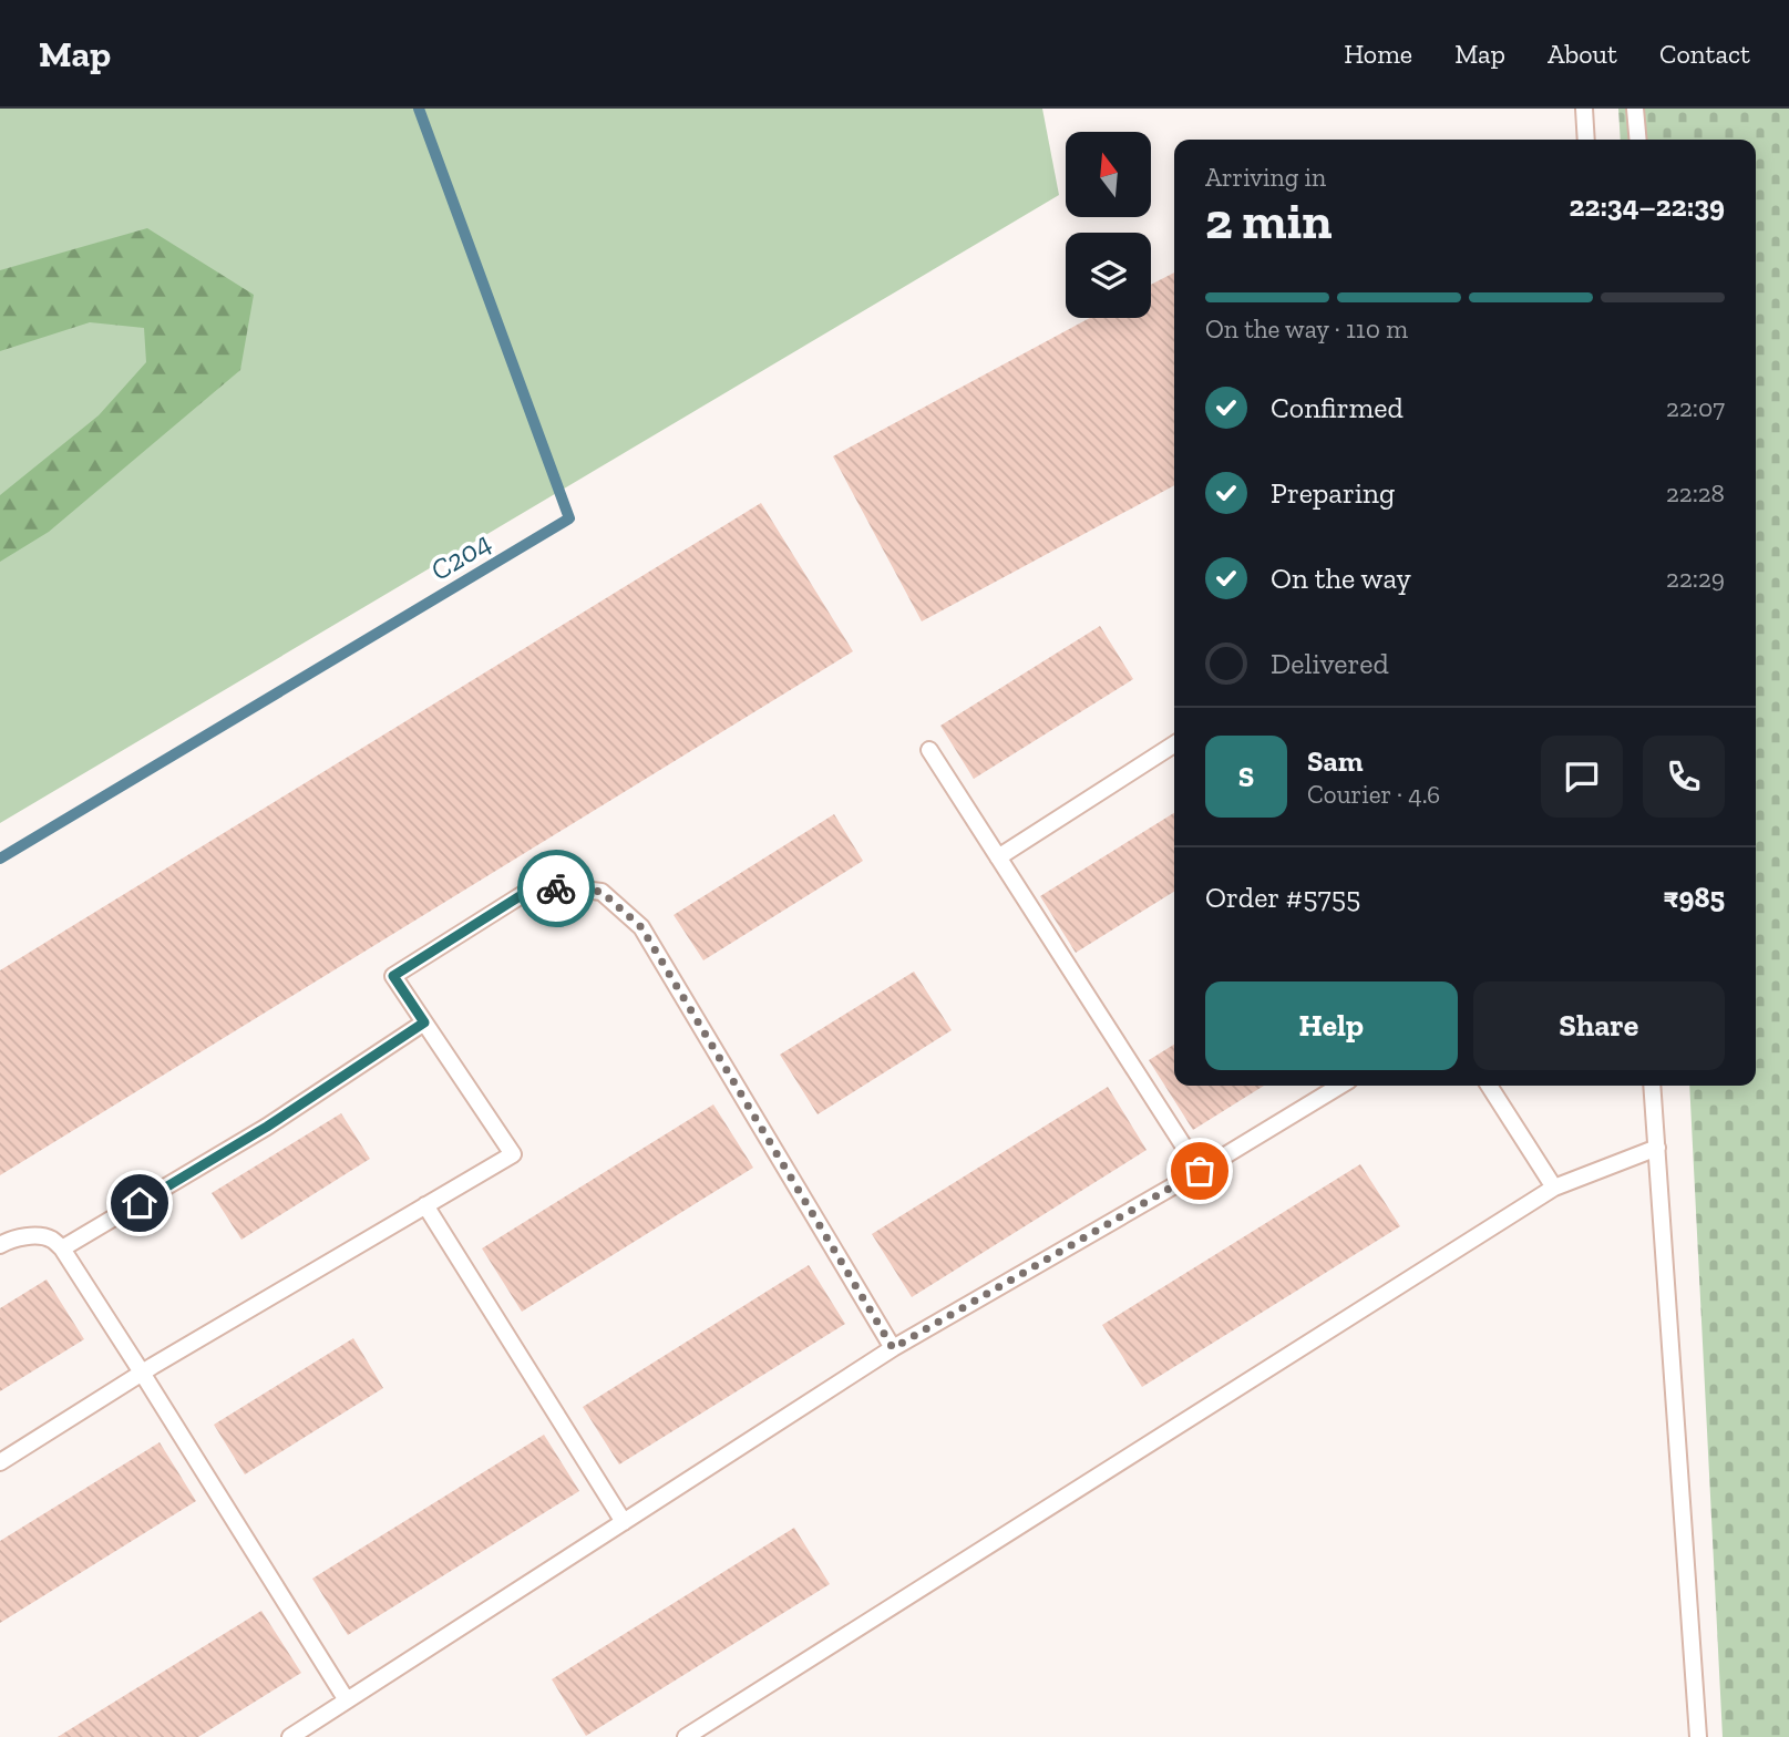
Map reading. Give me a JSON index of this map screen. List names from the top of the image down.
{
  "water": ["C204"],
  "north": "top",
  "page": {
    "header": "Map",
    "nav": [
      "Home",
      "Map",
      "About",
      "Contact"
    ],
    "heading": ["2 min", "Arriving in", "22:34–22:39"],
    "panel": [
      "Sam",
      "Courier · 4.6",
      "Order #5755",
      "₹985"
    ],
    "bar": "On the way · 110 m",
    "list": [
      ["Confirmed", "22:07"],
      ["Preparing", "22:28"],
      ["On the way", "22:29"],
      "Delivered"
    ],
    "round": "S",
    "buttons": ["Help", "Share"]
  }
}
